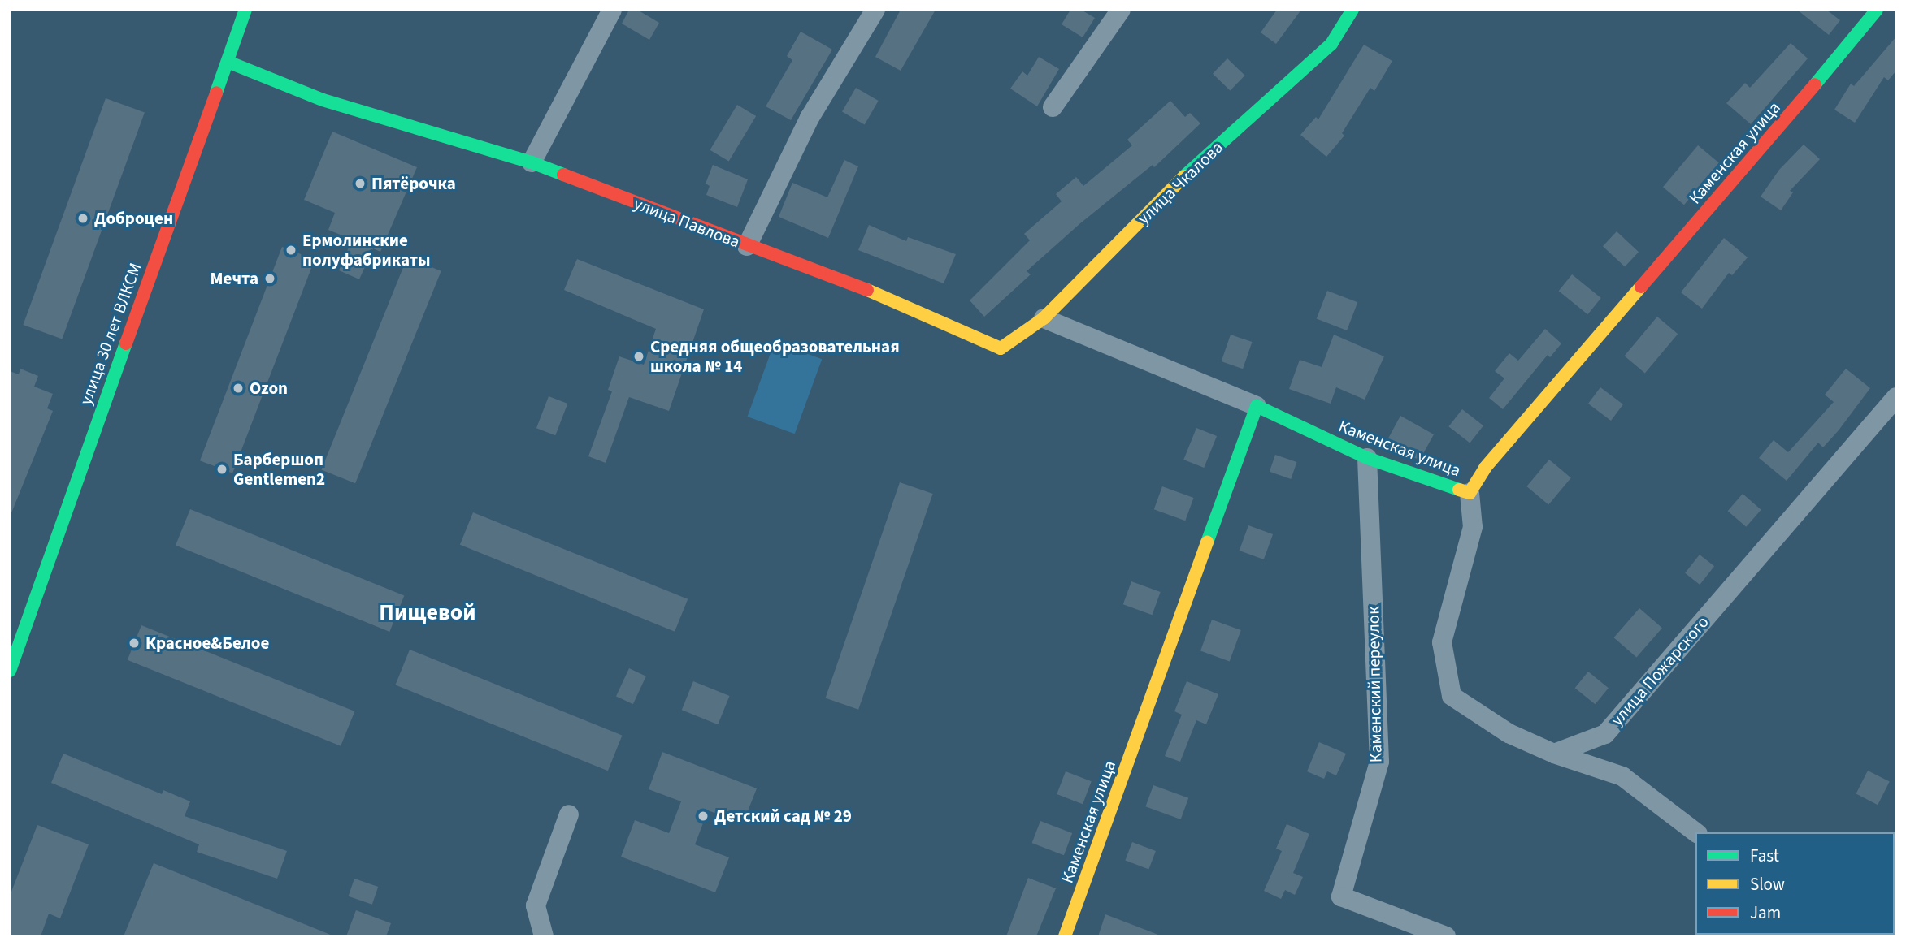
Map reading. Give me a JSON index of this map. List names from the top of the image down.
{
  "streets": {
    "street": [
      "Каменская улица",
      "улица Чкалова",
      "улица Павлова",
      "улица 30 лет ВЛКСМ",
      "улица Пожарского",
      "Каменский переулок"
    ]
  },
  "crossings": [
    ["Каменская улица", "Каменский переулок"],
    ["улица Чкалова", "улица Павлова"],
    ["улица Павлова", "улица 30 лет ВЛКСМ"]
  ],
  "districts": ["Пищевой"],
  "places": [
    "Пятёрочка",
    "Доброцен",
    "Ермолинские полуфабрикаты",
    "Мечта",
    "Средняя общеобразовательная школа № 14",
    "Ozon",
    "Барбершоп Gentlemen2",
    "Красное&Белое",
    "Детский сад № 29"
  ],
  "legend": ["Fast", "Slow", "Jam"]
}
